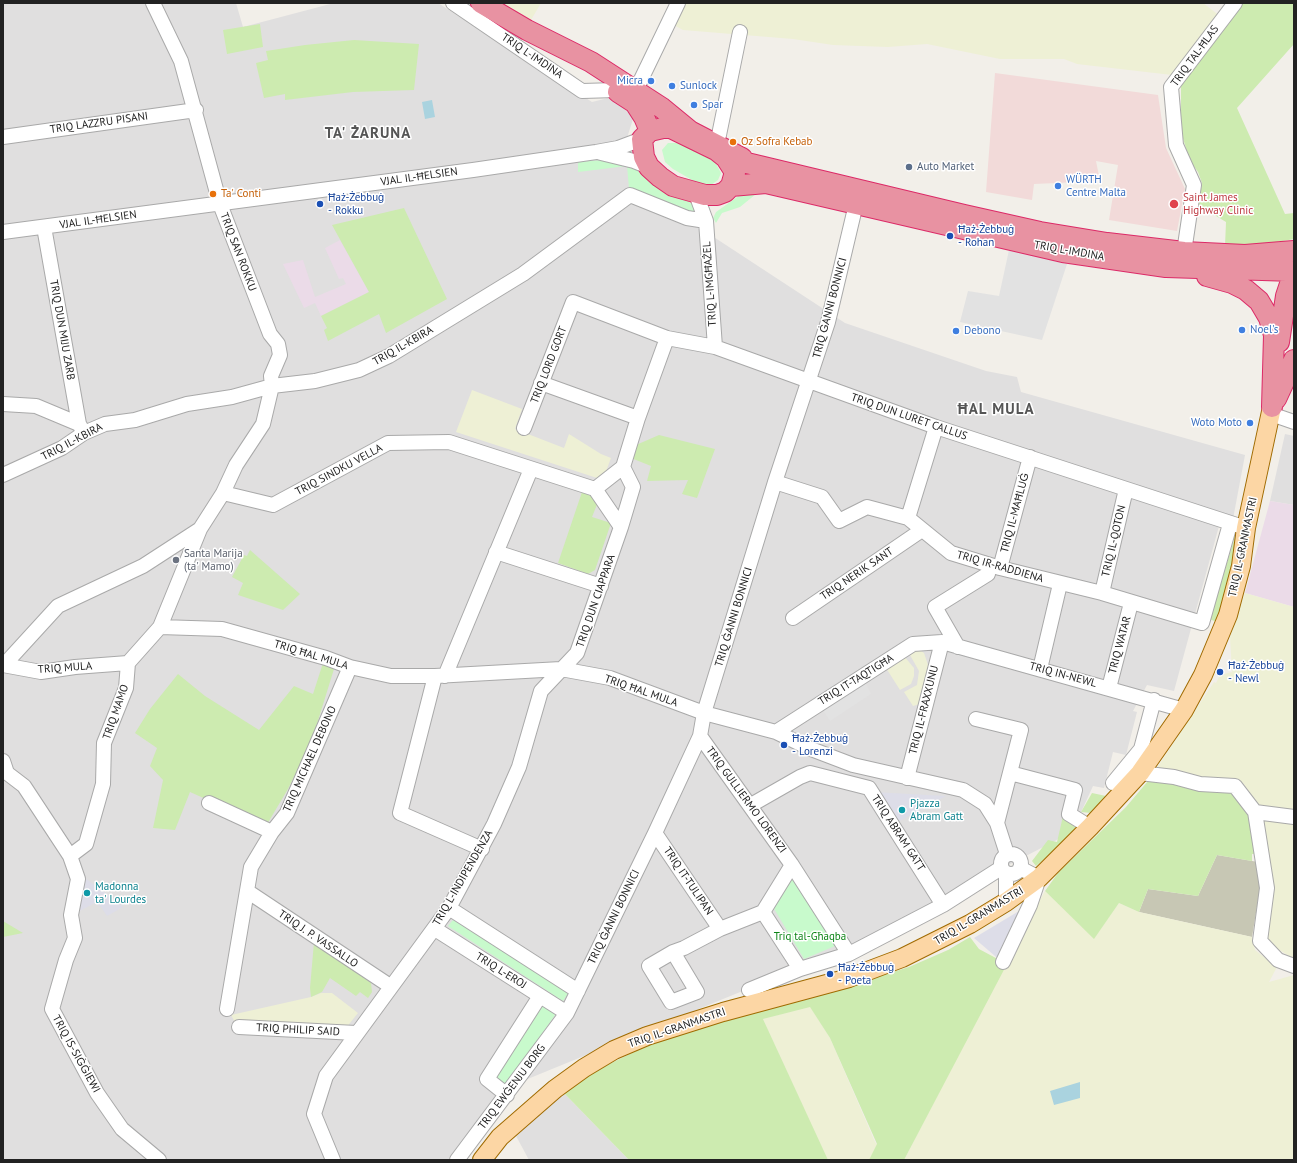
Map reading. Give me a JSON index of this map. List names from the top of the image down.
{
  "streets": {
    "highway": ["TRIQ L-IMDINA"],
    "main road": ["TRIQ IL-GRANMASTRI"],
    "street": [
      "TRIQ TAL-ĦLAS",
      "TRIQ LAZZRU PISANI",
      "VJAL IL-ĦELSIEN",
      "TRIQ SAN ROKKU",
      "TRIQ L-IMGĦAŻEL",
      "TRIQ ĠANNI BONNICI",
      "TRIQ DUN MIJU ZARB",
      "TRIQ IL-KBIRA",
      "TRIQ LORD GORT",
      "TRIQ DUN LURET CALLUS",
      "TRIQ SINDKU VELLA",
      "TRIQ IL-MAĦLUĠ",
      "TRIQ IL-QOTON",
      "TRIQ IR-RADDIENA",
      "TRIQ NERIK SANT",
      "TRIQ DUN CIAPPARA",
      "TRIQ WATAR",
      "TRIQ ĦAL MULA",
      "TRIQ MULA",
      "TRIQ IN-NEWL",
      "TRIQ IT-TAQTIGĦA",
      "TRIQ IL-FRAXXUNU",
      "TRIQ MAMO",
      "TRIQ MICHAEL DEBONO",
      "TRIQ GULLIERMO LORENZI",
      "TRIQ ABRAM GATT",
      "TRIQ L-INDIPENDENZA",
      "TRIQ IT-TULIPAN",
      "TRIQ J. P. VASSALLO",
      "TRIQ L-EROJ",
      "TRIQ PHILIP SAID",
      "TRIQ IS-SIĠĠIEWI",
      "TRIQ EWĠENJU BORG"
    ]
  },
  "crossings": [
    ["TRIQ L-IMDINA", "TRIQ TAL-ĦLAS"],
    ["TRIQ L-IMDINA", "VJAL IL-ĦELSIEN"],
    ["TRIQ L-IMDINA", "TRIQ L-IMGĦAŻEL"],
    ["TRIQ L-IMDINA", "TRIQ ĠANNI BONNICI"],
    ["TRIQ LAZZRU PISANI", "TRIQ SAN ROKKU"],
    ["VJAL IL-ĦELSIEN", "TRIQ SAN ROKKU"],
    ["VJAL IL-ĦELSIEN", "TRIQ DUN MIJU ZARB"],
    ["TRIQ SAN ROKKU", "TRIQ IL-KBIRA"],
    ["TRIQ L-IMGĦAŻEL", "TRIQ IL-KBIRA"],
    ["TRIQ L-IMGĦAŻEL", "TRIQ DUN LURET CALLUS"],
    ["TRIQ ĠANNI BONNICI", "TRIQ DUN LURET CALLUS"],
    ["TRIQ ĠANNI BONNICI", "TRIQ IR-RADDIENA"],
    ["TRIQ ĠANNI BONNICI", "TRIQ ĦAL MULA"],
    ["TRIQ ĠANNI BONNICI", "TRIQ GULLIERMO LORENZI"],
    ["TRIQ ĠANNI BONNICI", "TRIQ IT-TULIPAN"],
    ["TRIQ ĠANNI BONNICI", "TRIQ L-EROJ"],
    ["TRIQ ĠANNI BONNICI", "TRIQ EWĠENJU BORG"],
    ["TRIQ DUN MIJU ZARB", "TRIQ IL-KBIRA"],
    ["TRIQ LORD GORT", "TRIQ DUN LURET CALLUS"],
    ["TRIQ DUN LURET CALLUS", "TRIQ IL-MAĦLUĠ"],
    ["TRIQ DUN LURET CALLUS", "TRIQ IL-QOTON"],
    ["TRIQ DUN LURET CALLUS", "TRIQ IL-GRANMASTRI"],
    ["TRIQ DUN LURET CALLUS", "TRIQ IR-RADDIENA"],
    ["TRIQ IL-MAĦLUĠ", "TRIQ IR-RADDIENA"],
    ["TRIQ IL-QOTON", "TRIQ IR-RADDIENA"],
    ["TRIQ IL-GRANMASTRI", "TRIQ IR-RADDIENA"],
    ["TRIQ IL-GRANMASTRI", "TRIQ IN-NEWL"],
    ["TRIQ IR-RADDIENA", "TRIQ NERIK SANT"],
    ["TRIQ IR-RADDIENA", "TRIQ WATAR"],
    ["TRIQ DUN CIAPPARA", "TRIQ ĦAL MULA"],
    ["TRIQ DUN CIAPPARA", "TRIQ L-INDIPENDENZA"],
    ["TRIQ WATAR", "TRIQ IN-NEWL"],
    ["TRIQ ĦAL MULA", "TRIQ IT-TAQTIGĦA"],
    ["TRIQ ĦAL MULA", "TRIQ IL-FRAXXUNU"],
    ["TRIQ ĦAL MULA", "TRIQ MICHAEL DEBONO"],
    ["TRIQ ĦAL MULA", "TRIQ L-INDIPENDENZA"],
    ["TRIQ MULA", "TRIQ MAMO"],
    ["TRIQ IN-NEWL", "TRIQ IT-TAQTIGĦA"],
    ["TRIQ IN-NEWL", "TRIQ IL-FRAXXUNU"],
    ["TRIQ IT-TAQTIGĦA", "TRIQ IL-FRAXXUNU"],
    ["TRIQ MAMO", "TRIQ IS-SIĠĠIEWI"],
    ["TRIQ MICHAEL DEBONO", "TRIQ J. P. VASSALLO"],
    ["TRIQ GULLIERMO LORENZI", "TRIQ ABRAM GATT"],
    ["TRIQ L-INDIPENDENZA", "TRIQ J. P. VASSALLO"],
    ["TRIQ L-INDIPENDENZA", "TRIQ L-EROJ"],
    ["TRIQ L-INDIPENDENZA", "TRIQ PHILIP SAID"],
    ["TRIQ L-EROJ", "TRIQ EWĠENJU BORG"]
  ],
  "districts": ["TA' ŻARUNA", "ĦAL MULA"],
  "parks": ["Triq tal-Għaqba"],
  "places": [
    "Micra",
    "Sunlock",
    "Spar",
    "Oz Sofra Kebab",
    "Auto Market",
    "WÜRTH Centre Malta",
    "Ta' Conti",
    "Ħaż-Żebbuġ - Rokku",
    "Saint James Highway Clinic",
    "Ħaż-Żebbuġ - Rohan",
    "Noel's",
    "Debono",
    "Woto Moto",
    "Santa Marija (ta' Mamo)",
    "Ħaż-Żebbuġ - Newl",
    "Ħaż-Żebbuġ - Lorenzi",
    "Pjazza Abram Gatt",
    "Madonna ta' Lourdes",
    "Ħaż-Żebbuġ - Poeta"
  ]
}
